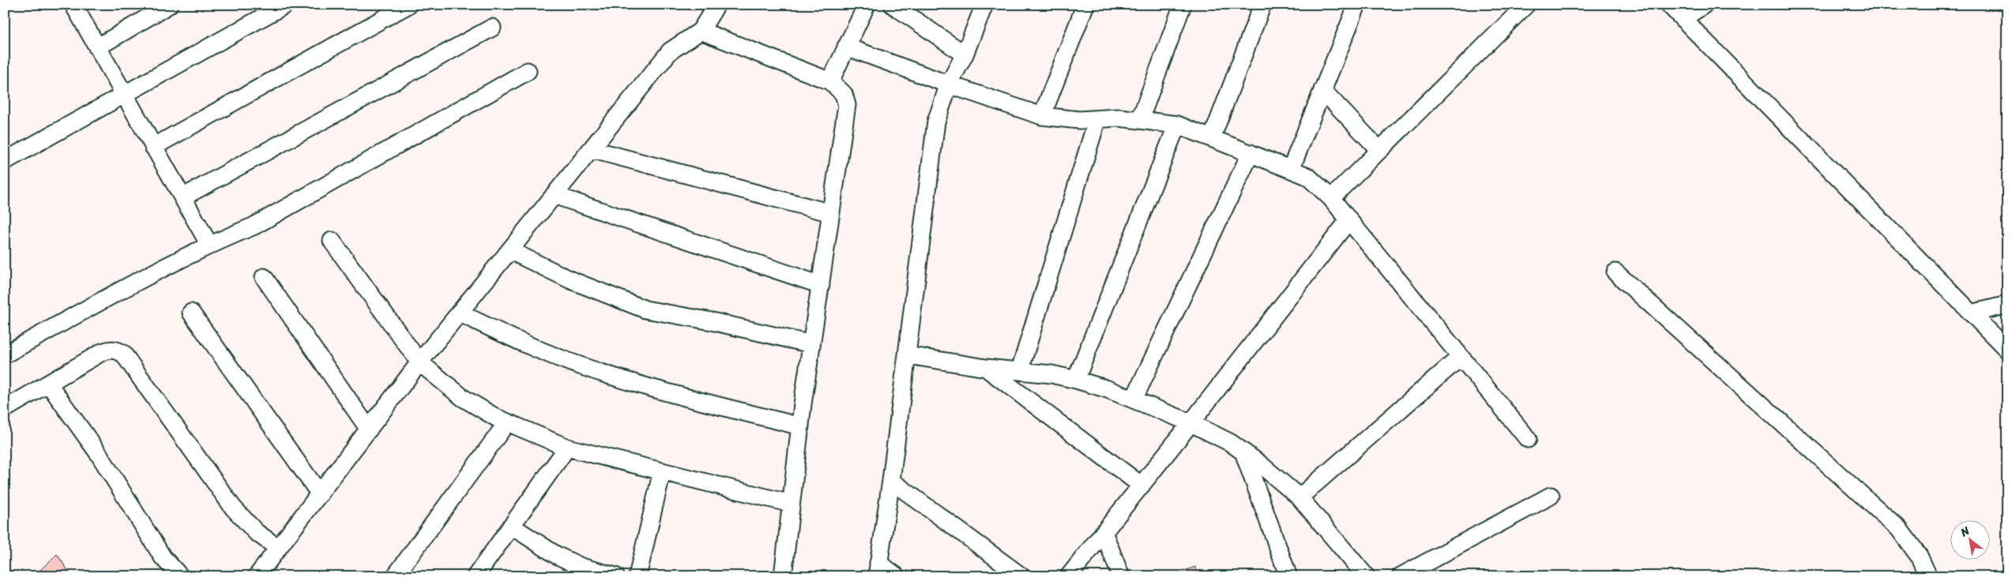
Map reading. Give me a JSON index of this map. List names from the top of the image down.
{
  "north": "top left"
}
